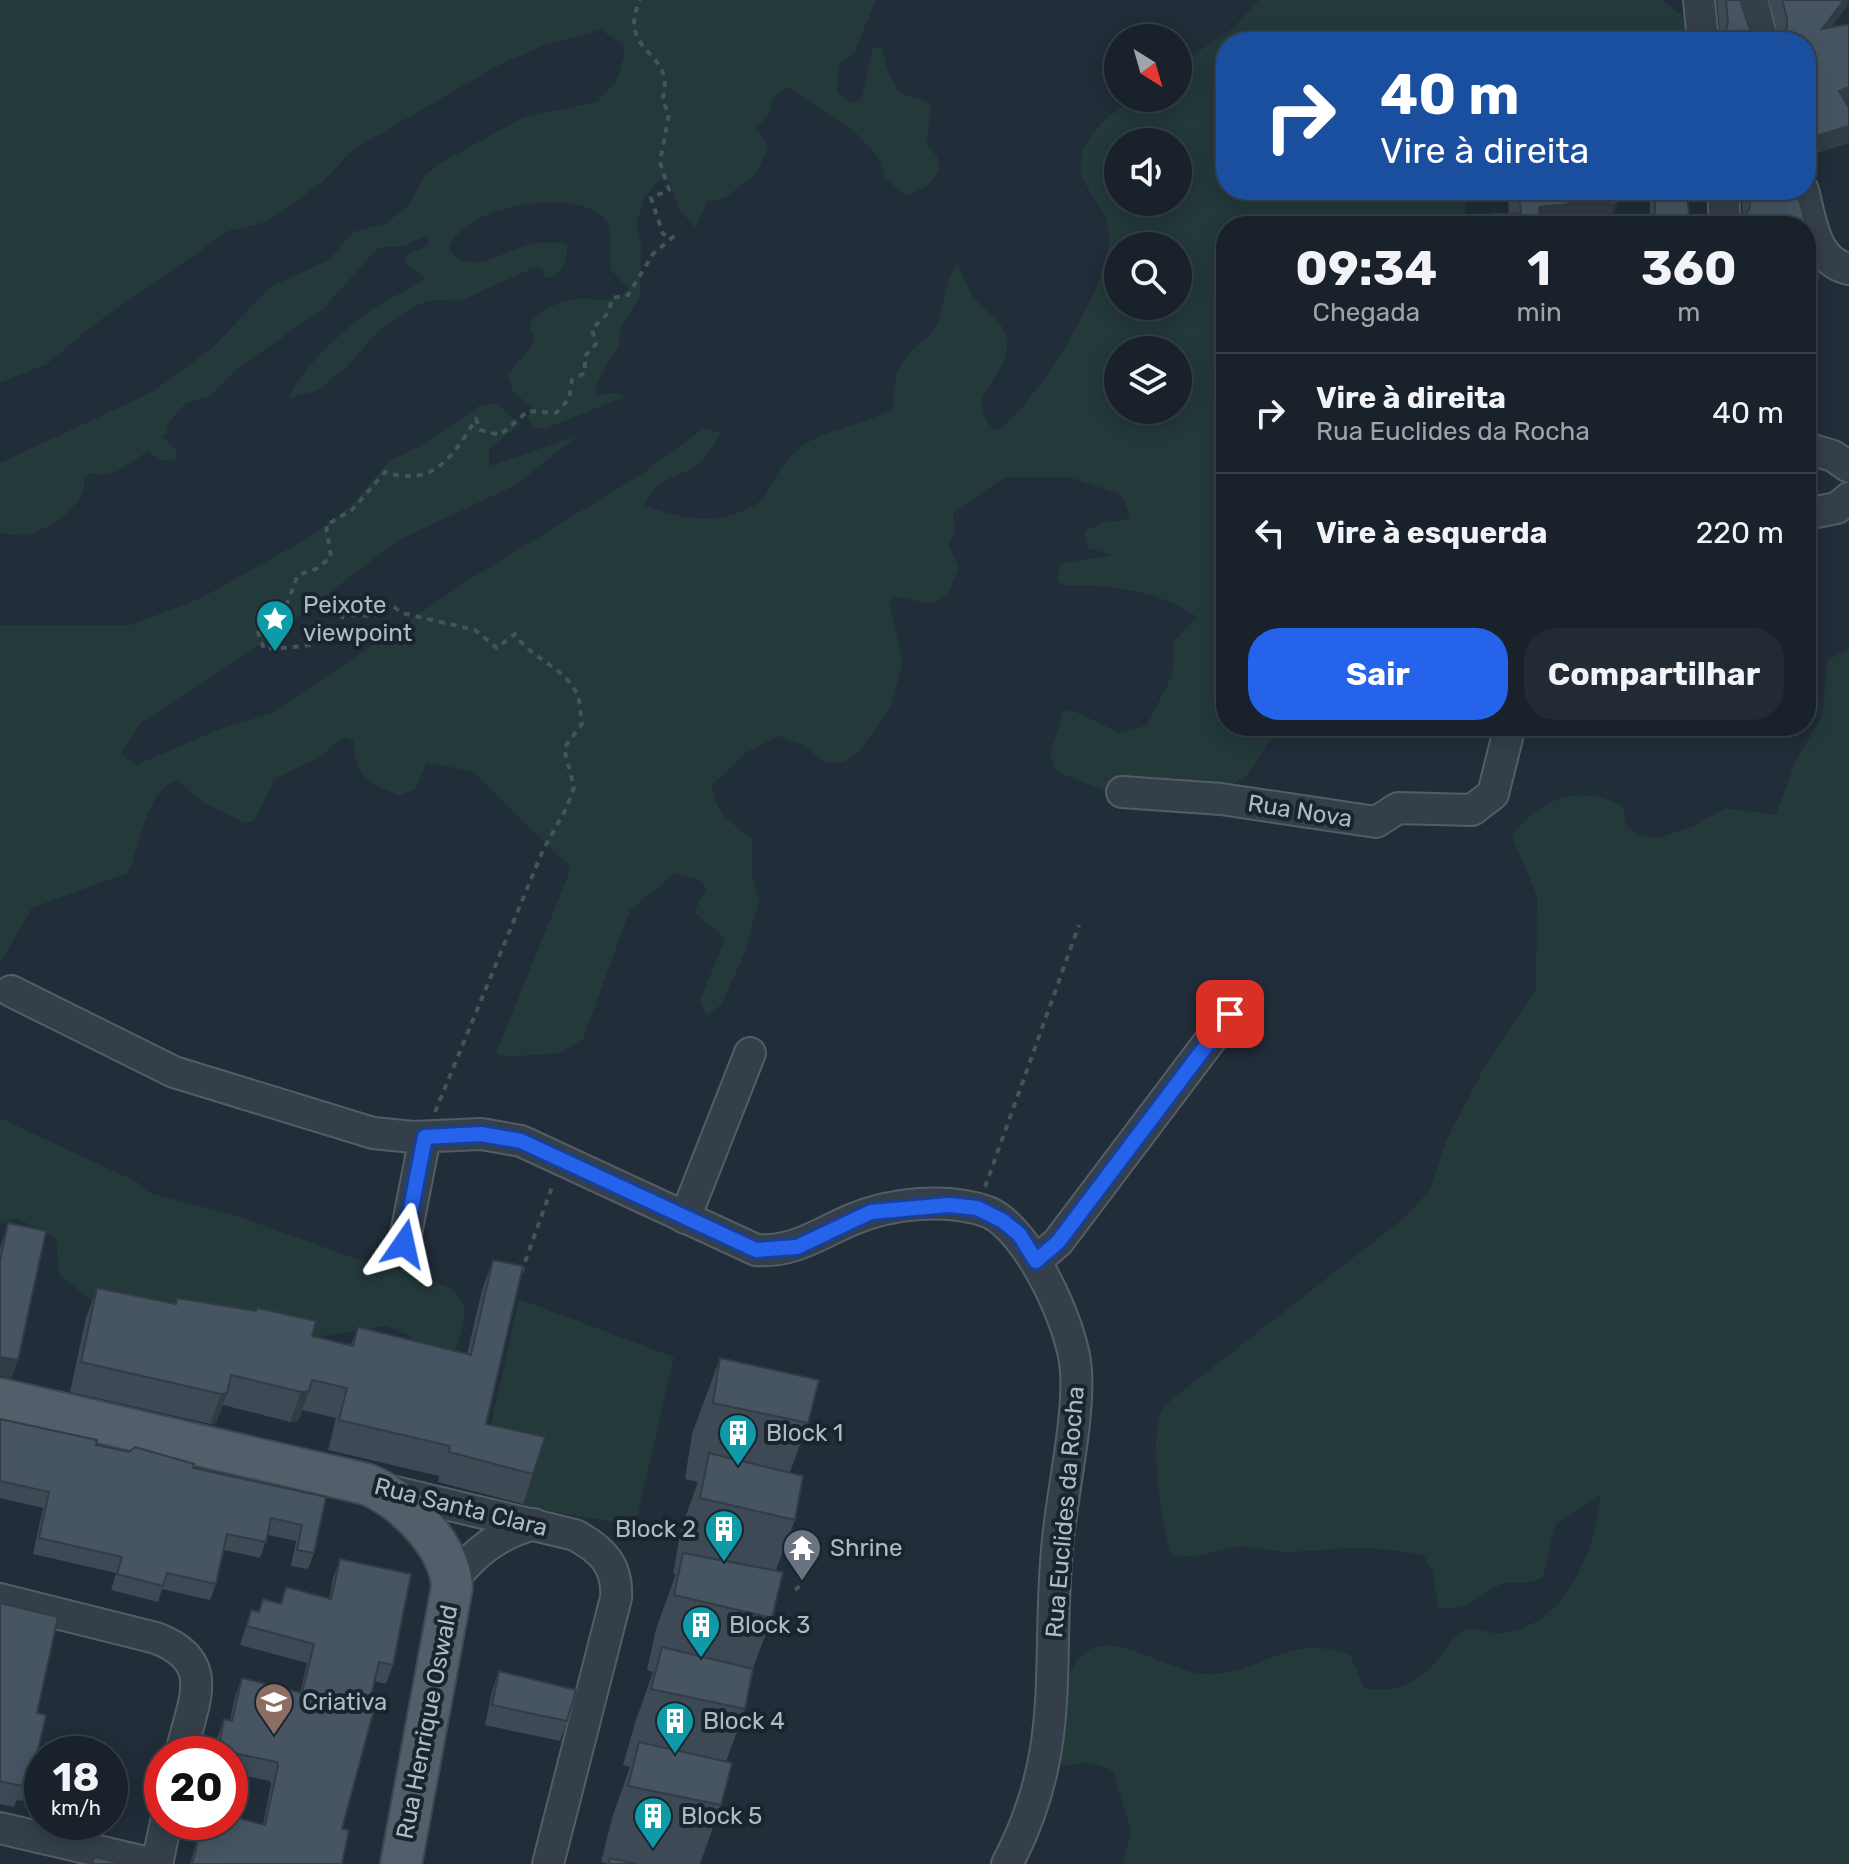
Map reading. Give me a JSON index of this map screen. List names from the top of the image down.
{
  "streets": {
    "main road": ["Rua Santa Clara", "Rua Henrique Oswald"],
    "street": ["Rua Nova", "Rua Euclides da Rocha"]
  },
  "crossings": [
    ["Rua Santa Clara", "Rua Henrique Oswald"]
  ],
  "places": {
    "place": ["Peixote viewpoint"],
    "building": [
      "Block 1",
      "Block 2",
      "Block 3",
      "Block 4",
      "Block 5"
    ],
    "temple": ["Shrine"],
    "school or university": ["Criativa"]
  },
  "north": "bottom right",
  "page": {
    "turn": ["40 m", "Vire à direita"],
    "eta": [
      "09:34",
      "Chegada",
      "1",
      "min",
      "360",
      "m"
    ],
    "list": [
      {
        "name": "Vire à direita",
        "note": "Rua Euclides da Rocha",
        "value": "40 m"
      },
      {
        "name": "Vire à esquerda",
        "value": "220 m"
      }
    ],
    "buttons": ["Sair", "Compartilhar"],
    "speed": "18 km/h",
    "limit": "20"
  }
}
